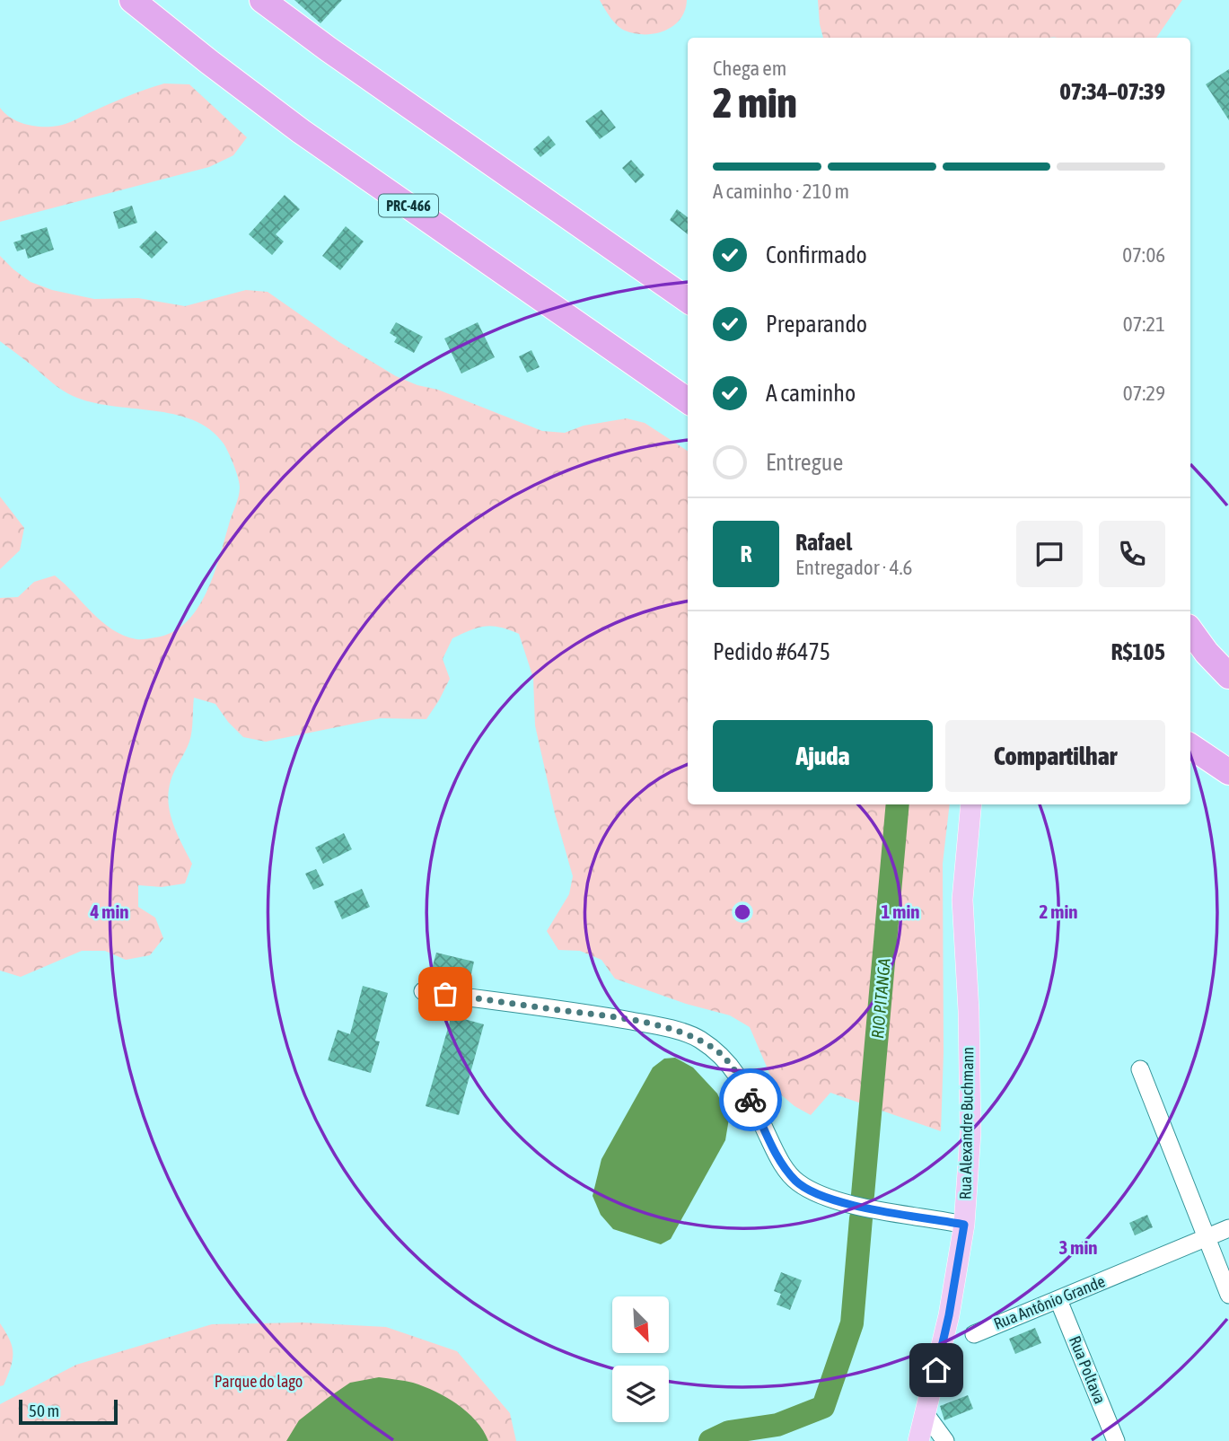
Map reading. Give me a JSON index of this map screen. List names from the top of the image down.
{
  "streets": {
    "highway": ["PRC-466"],
    "main road": ["Rua Alexandre Buchmann"],
    "street": ["Rua Antônio Grande", "Rua Poltava"]
  },
  "crossings": [
    ["Rua Antônio Grande", "Rua Poltava"]
  ],
  "water": ["RIO PITANGA"],
  "parks": ["Parque do lago"],
  "scale_bar": "50 m",
  "north": "bottom right",
  "page": {
    "heading": ["2 min", "Chega em", "07:34–07:39"],
    "panel": [
      "Rafael",
      "Entregador · 4.6",
      "Pedido #6475",
      "R$105"
    ],
    "bar": "A caminho · 210 m",
    "list": [
      ["Confirmado", "07:06"],
      ["Preparando", "07:21"],
      ["A caminho", "07:29"],
      "Entregue"
    ],
    "round": "R",
    "buttons": ["Ajuda", "Compartilhar"],
    "scale": "50 m"
  },
  "rings": [
    "4 min",
    "1 min",
    "2 min",
    "3 min"
  ]
}
